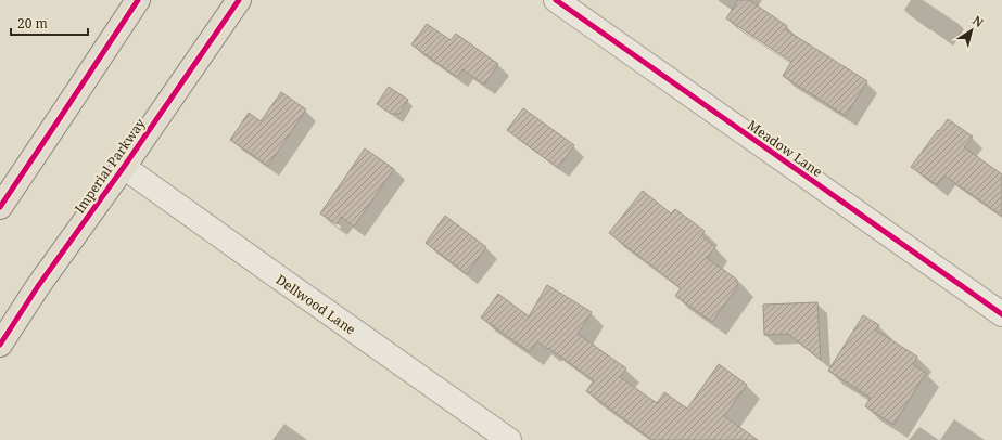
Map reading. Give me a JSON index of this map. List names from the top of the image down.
{
  "streets": {
    "main road": ["Imperial Parkway"],
    "street": ["Meadow Lane", "Dellwood Lane"]
  },
  "crossings": [
    ["Imperial Parkway", "Dellwood Lane"]
  ],
  "scale_bar": "20 m",
  "north": "top right"
}
